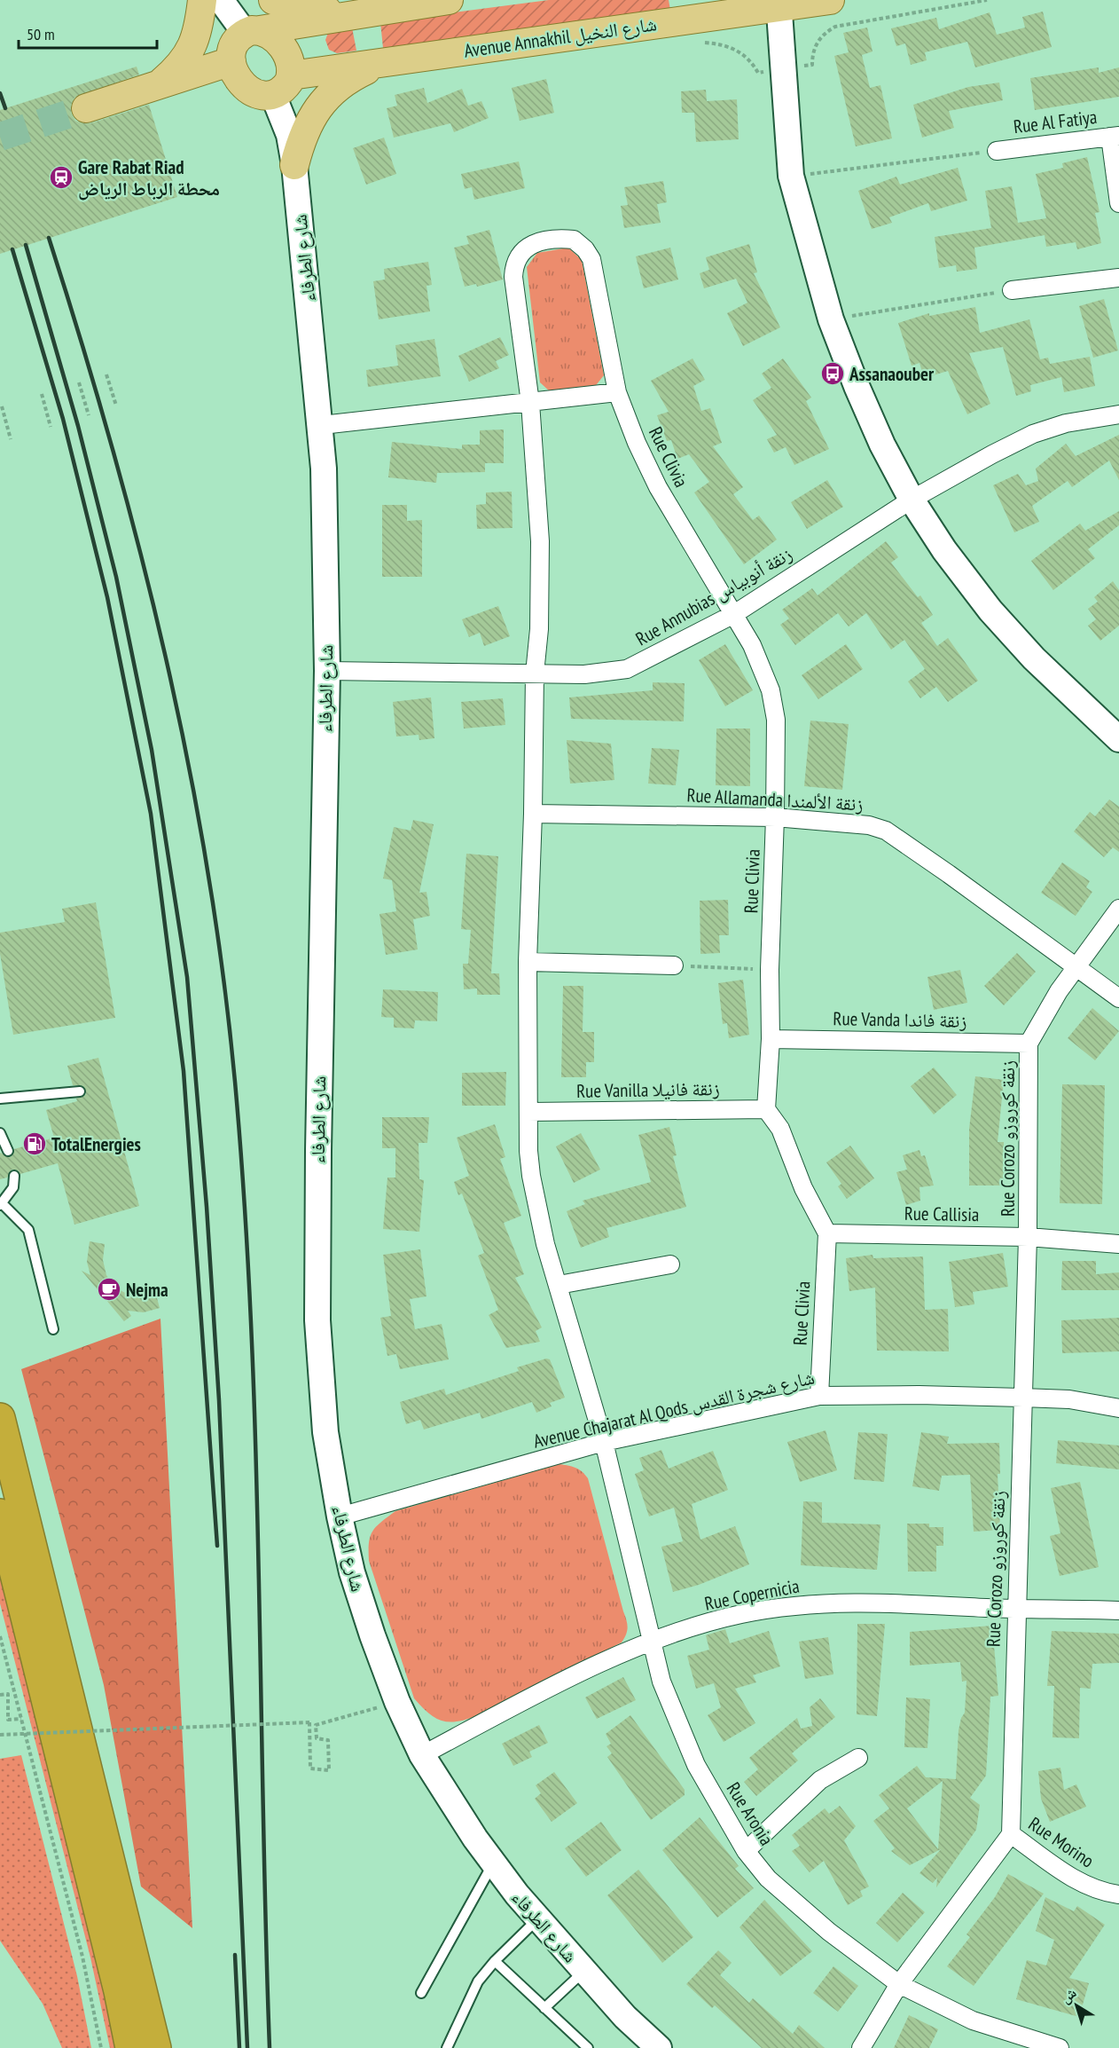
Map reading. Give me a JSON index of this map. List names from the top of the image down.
{
  "streets": {
    "main road": ["Avenue Annakhil شارع النخيل"],
    "street": [
      "Rue Al Fatiya",
      "شارع الطرفاء",
      "Rue Clivia",
      "Rue Annubias زنقة أنوبياس",
      "Rue Allamanda زنقة الألمندا",
      "Rue Vanda زنقة فاندا",
      "Rue Vanilla زنقة فانيلا",
      "Rue Corozo زنقة كوروزو",
      "Rue Callisia",
      "Avenue Chajarat Al Qods شارع شجرة القدس",
      "Rue Copernicia",
      "Rue Aronia",
      "Rue Morino"
    ]
  },
  "crossings": [
    ["Avenue Annakhil شارع النخيل", "شارع الطرفاء"],
    ["شارع الطرفاء", "Rue Annubias زنقة أنوبياس"],
    ["شارع الطرفاء", "Avenue Chajarat Al Qods شارع شجرة القدس"],
    ["شارع الطرفاء", "Rue Copernicia"],
    ["Rue Clivia", "Rue Annubias زنقة أنوبياس"],
    ["Rue Clivia", "Rue Allamanda زنقة الألمندا"],
    ["Rue Clivia", "Rue Vanda زنقة فاندا"],
    ["Rue Clivia", "Rue Vanilla زنقة فانيلا"],
    ["Rue Clivia", "Rue Callisia"],
    ["Rue Clivia", "Avenue Chajarat Al Qods شارع شجرة القدس"],
    ["Rue Clivia", "Rue Aronia"],
    ["Rue Vanda زنقة فاندا", "Rue Corozo زنقة كوروزو"],
    ["Rue Corozo زنقة كوروزو", "Rue Callisia"],
    ["Rue Corozo زنقة كوروزو", "Avenue Chajarat Al Qods شارع شجرة القدس"],
    ["Rue Corozo زنقة كوروزو", "Rue Copernicia"],
    ["Rue Corozo زنقة كوروزو", "Rue Morino"],
    ["Avenue Chajarat Al Qods شارع شجرة القدس", "Rue Aronia"],
    ["Rue Copernicia", "Rue Aronia"]
  ],
  "places": {
    "station": ["Gare Rabat Riad محطة الرباط الرياض"],
    "bus stop": ["Assanaouber"],
    "fuel station": ["TotalEnergies"],
    "cafe": ["Nejma"]
  },
  "scale_bar": "50 m",
  "north": "top left"
}
